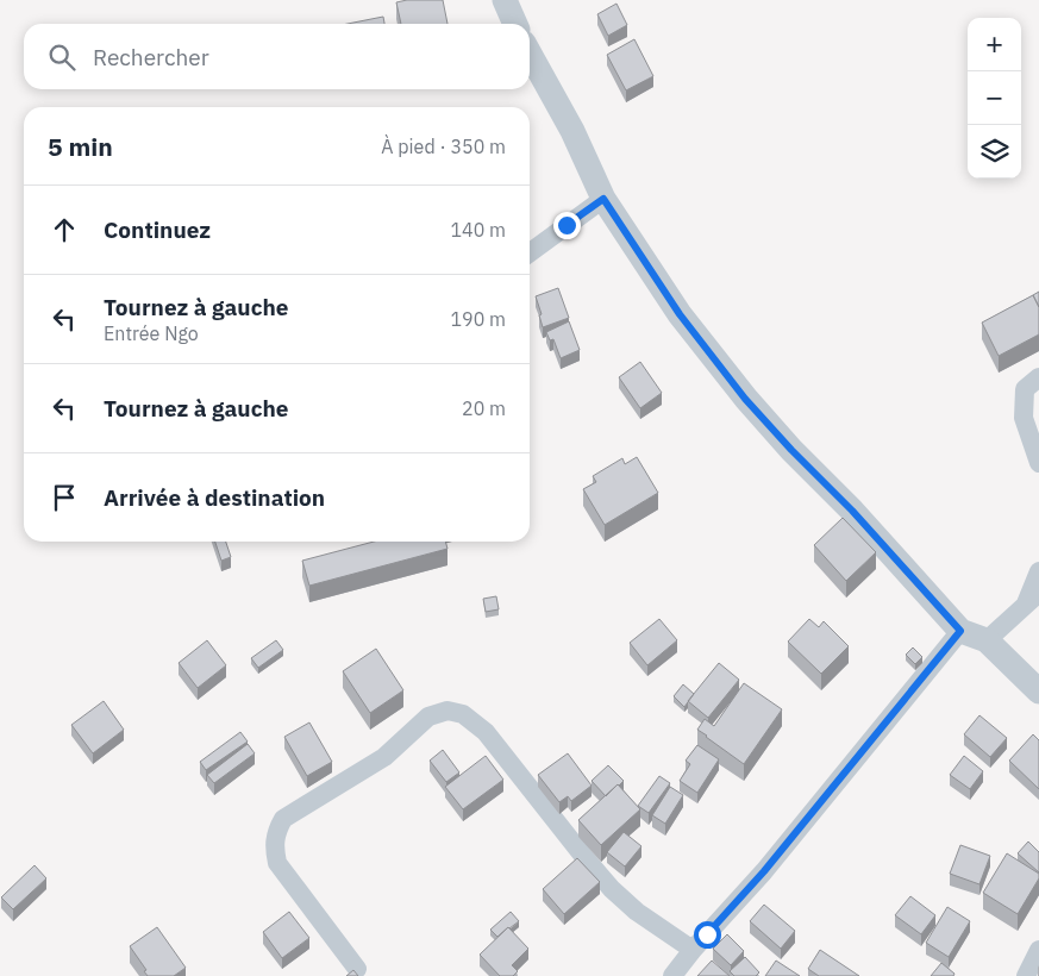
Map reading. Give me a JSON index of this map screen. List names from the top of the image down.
{
  "page": {
    "map_buttons": ["+", "−"],
    "search": "Rechercher",
    "heading": ["5 min", "À pied · 350 m"],
    "list": [
      ["Continuez", "140 m"],
      ["Tournez à gauche", "Entrée Ngo", "190 m"],
      ["Tournez à gauche", "20 m"],
      "Arrivée à destination"
    ]
  }
}
